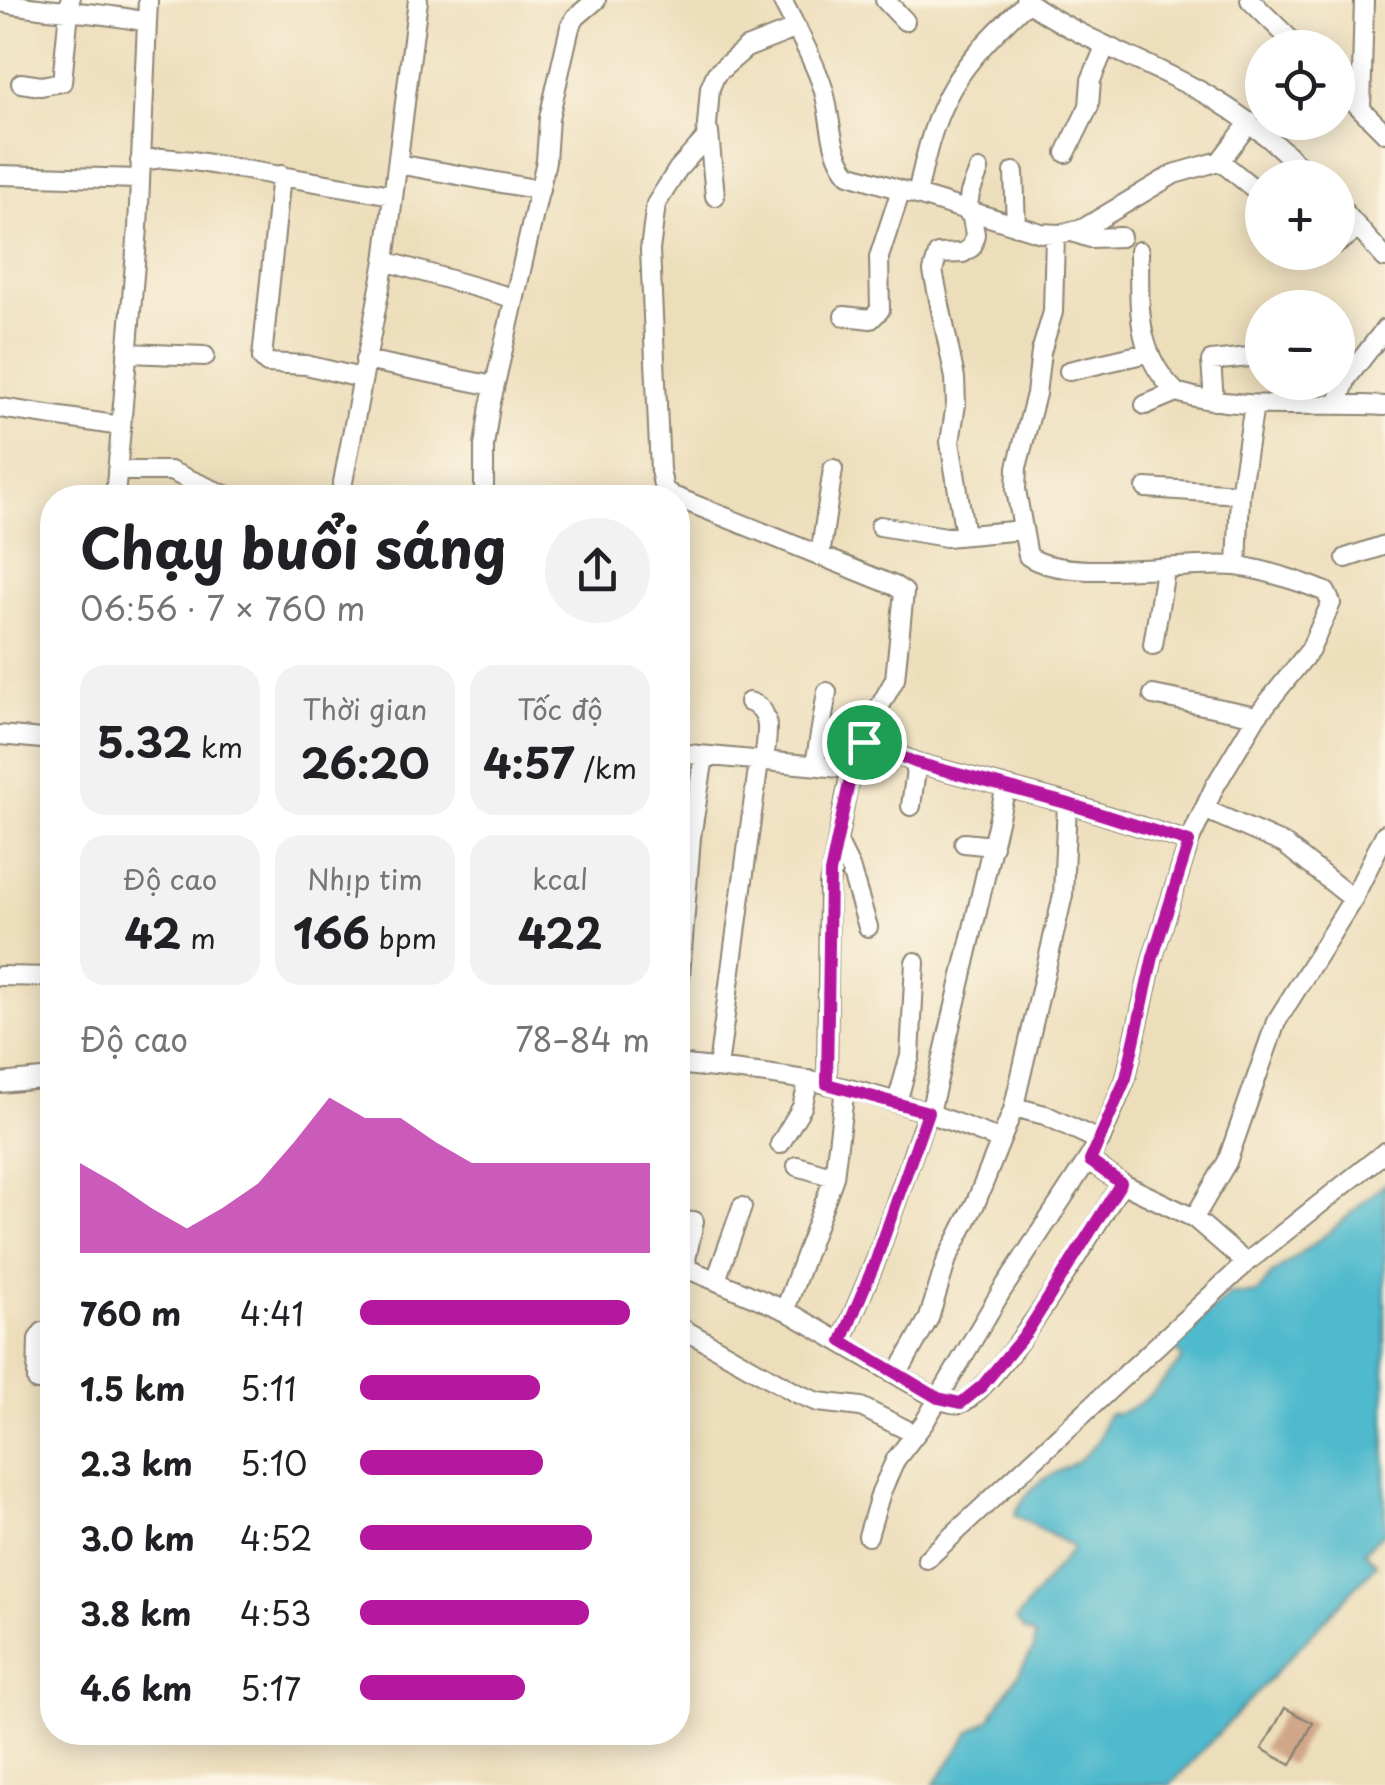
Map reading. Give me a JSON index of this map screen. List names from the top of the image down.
{
  "page": {
    "map_buttons": ["+", "−"],
    "heading": ["Chạy buổi sáng", "06:56 · 7 × 760 m"],
    "stats": [
      ["5.32 km"],
      ["Thời gian", "26:20"],
      ["Tốc độ", "4:57 /km"],
      ["Độ cao", "42 m"],
      ["Nhịp tim", "166 bpm"],
      ["kcal", "422"]
    ],
    "chart": ["Độ cao", "78–84 m"],
    "list": [
      {
        "name": "760 m",
        "note": "4:41"
      },
      {
        "name": "1.5 km",
        "note": "5:11"
      },
      {
        "name": "2.3 km",
        "note": "5:10"
      },
      {
        "name": "3.0 km",
        "note": "4:52"
      },
      {
        "name": "3.8 km",
        "note": "4:53"
      },
      {
        "name": "4.6 km",
        "note": "5:17"
      }
    ]
  }
}
